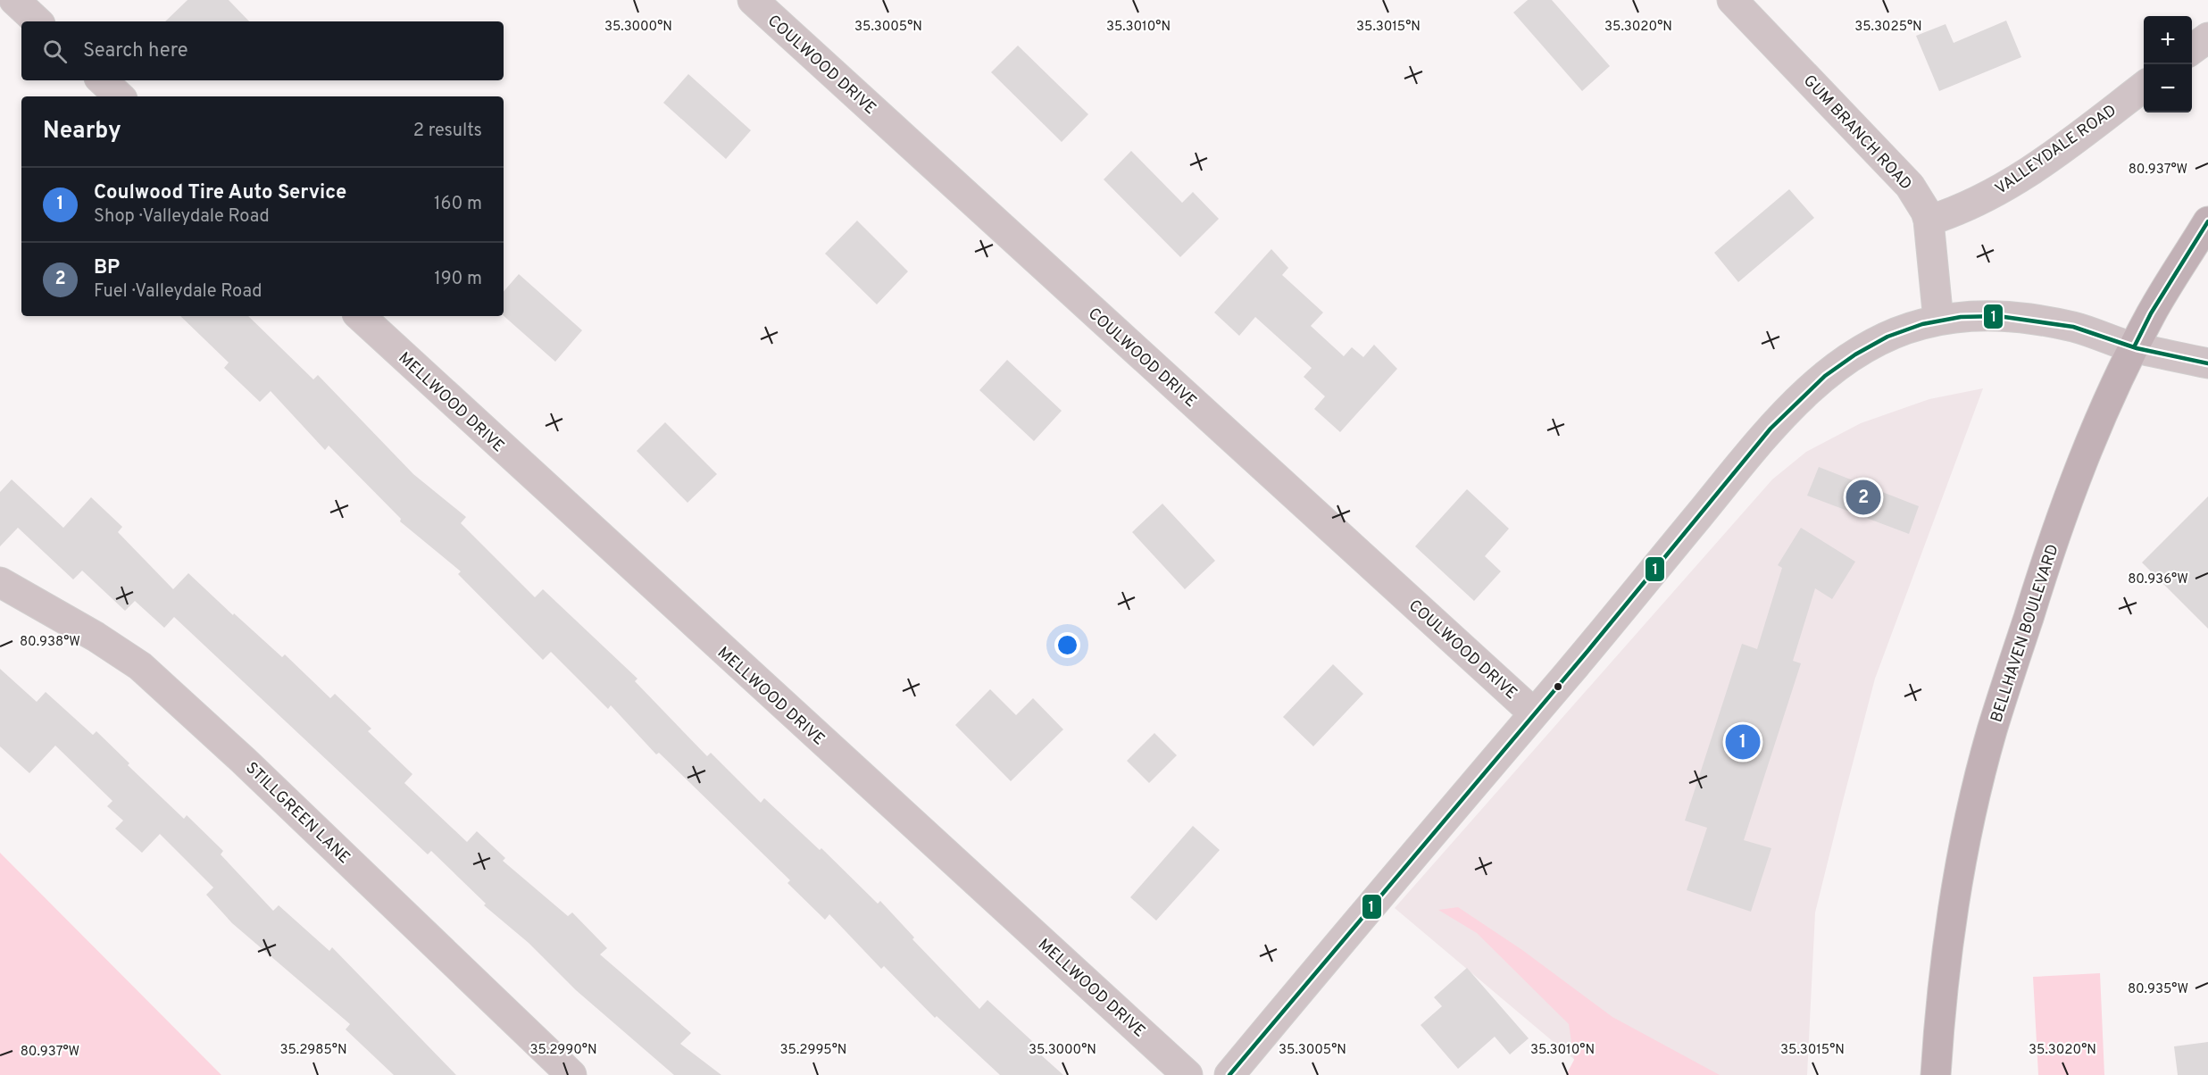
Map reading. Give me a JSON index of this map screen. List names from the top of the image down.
{
  "streets": {
    "main road": ["BELLHAVEN BOULEVARD"],
    "street": [
      "COULWOOD DRIVE",
      "GUM BRANCH ROAD",
      "VALLEYDALE ROAD",
      "MELLWOOD DRIVE",
      "STILLGREEN LANE"
    ]
  },
  "crossings": [
    ["GUM BRANCH ROAD", "VALLEYDALE ROAD"]
  ],
  "lines": ["transit line 1"],
  "page": {
    "map_buttons": ["+", "−"],
    "search": "Search here",
    "heading": ["Nearby", "2 results"],
    "list": [
      {
        "mark": "1",
        "name": "Coulwood Tire Auto Service",
        "note": "Shop · Valleydale Road",
        "value": "160 m"
      },
      {
        "mark": "2",
        "name": "BP",
        "note": "Fuel · Valleydale Road",
        "value": "190 m"
      }
    ],
    "pins": ["2", "1"]
  },
  "coordinates": [
    "35.3000°N",
    "35.3005°N",
    "35.3010°N",
    "35.3015°N",
    "35.3020°N",
    "35.3025°N",
    "80.937°W",
    "80.936°W",
    "80.938°W",
    "80.935°W",
    "35.2985°N",
    "35.2990°N",
    "35.2995°N"
  ]
}
